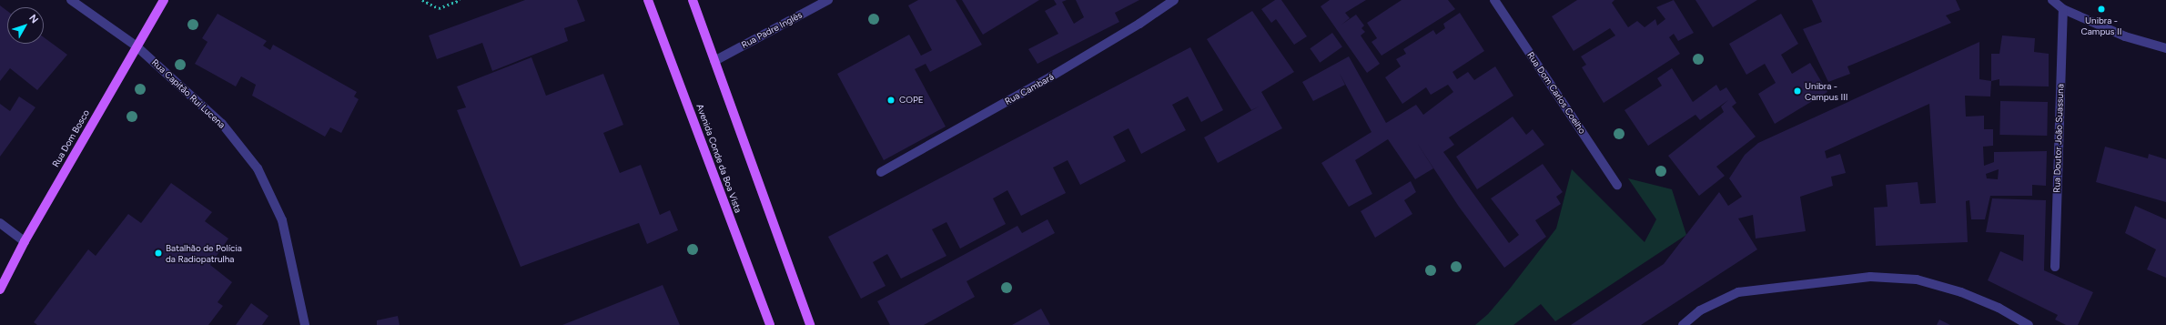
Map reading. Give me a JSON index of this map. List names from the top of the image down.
{
  "streets": {
    "main road": ["Rua Dom Bosco", "Avenida Conde da Boa Vista"],
    "street": [
      "Rua Padre Inglês",
      "Rua Cambará",
      "Rua Dom Carlos Coelho",
      "Rua Capitão Rui Lucena",
      "Rua Doutor João Suassuna"
    ]
  },
  "crossings": [
    ["Rua Capitão Rui Lucena", "Rua Dom Bosco"]
  ],
  "places": [
    "Unibra - Campus II",
    "Unibra - Campus III",
    "COPE",
    "Batalhão de Polícia da Radiopatrulha"
  ],
  "north": "top right"
}
